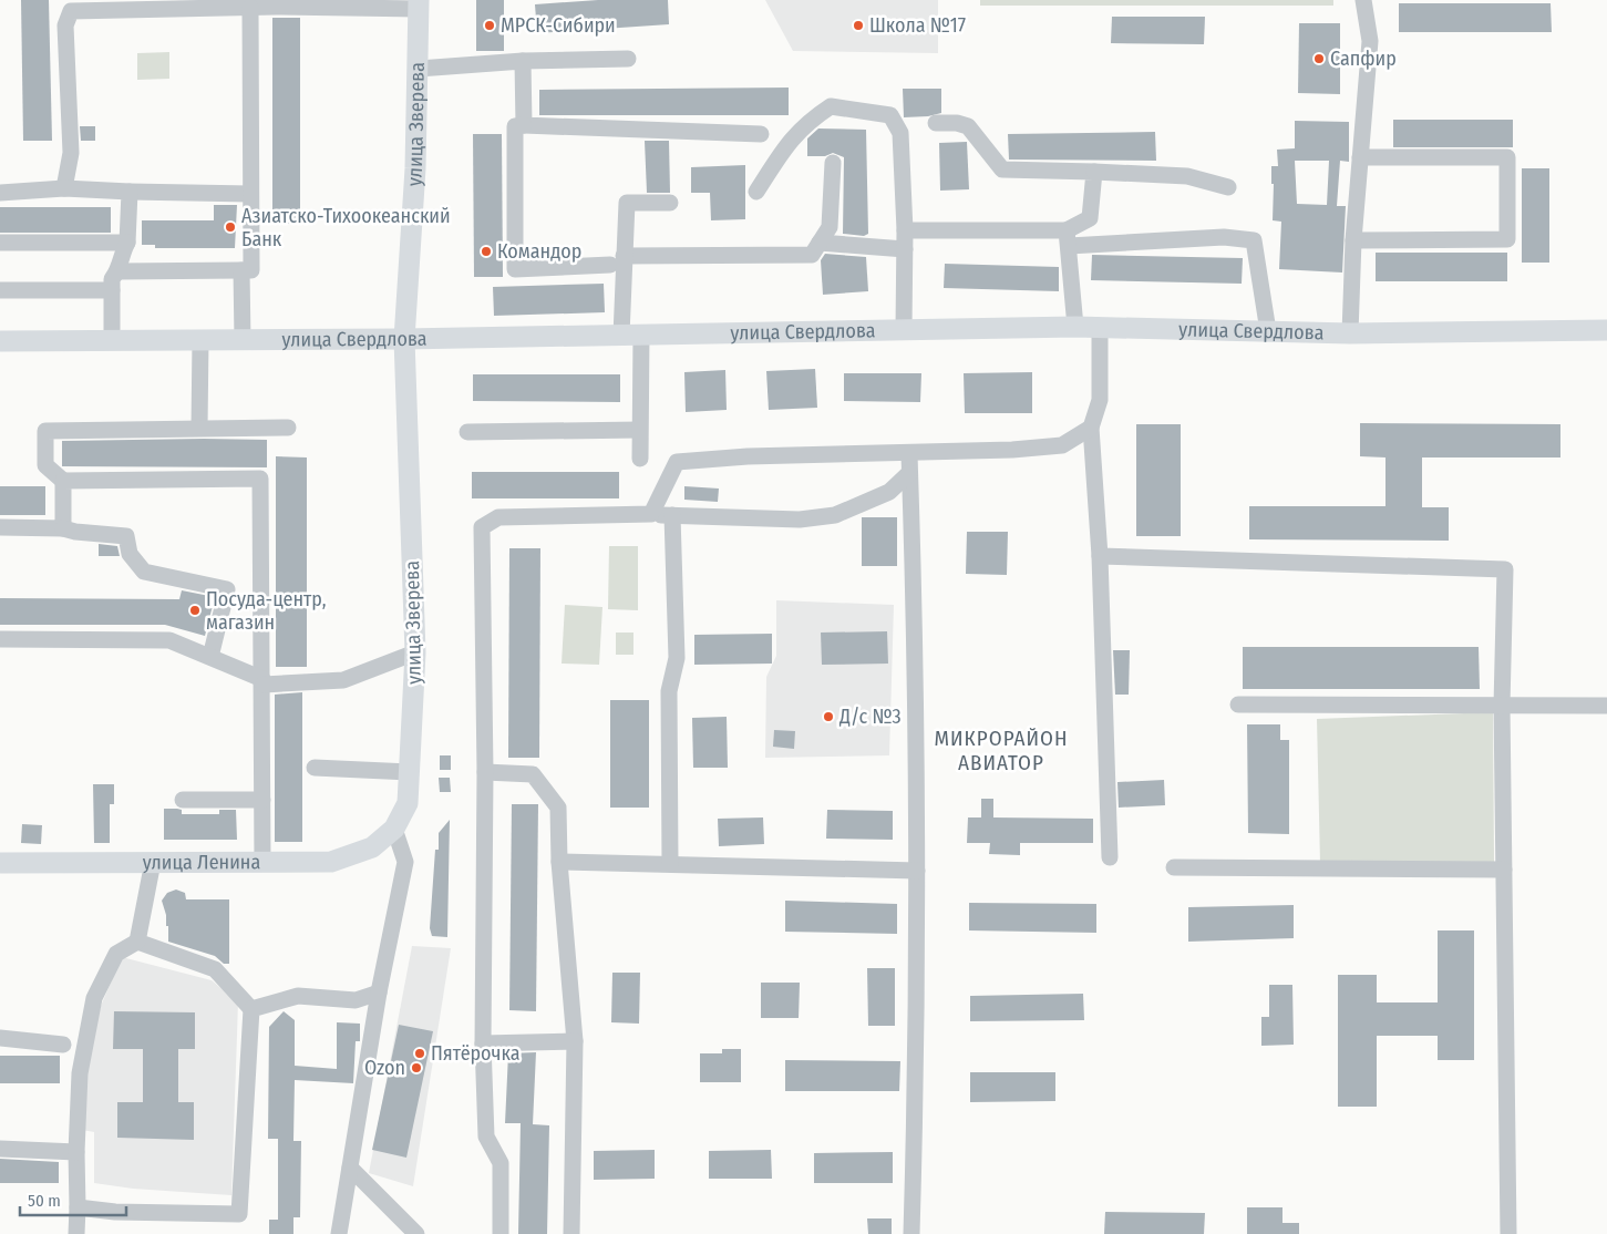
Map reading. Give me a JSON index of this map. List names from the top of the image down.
{
  "streets": {
    "main road": ["улица Зверева", "улица Свердлова", "улица Ленина"]
  },
  "crossings": [
    ["улица Зверева", "улица Свердлова"],
    ["улица Зверева", "улица Ленина"]
  ],
  "districts": ["МИКРОРАЙОН АВИАТОР"],
  "places": [
    "МРСК-Сибири",
    "Школа №17",
    "Сапфир",
    "Азиатско-Тихоокеанский Банк",
    "Командор",
    "Посуда-центр, магазин",
    "Д/с №3",
    "Пятёрочка",
    "Ozon"
  ],
  "scale_bar": "50 m"
}
